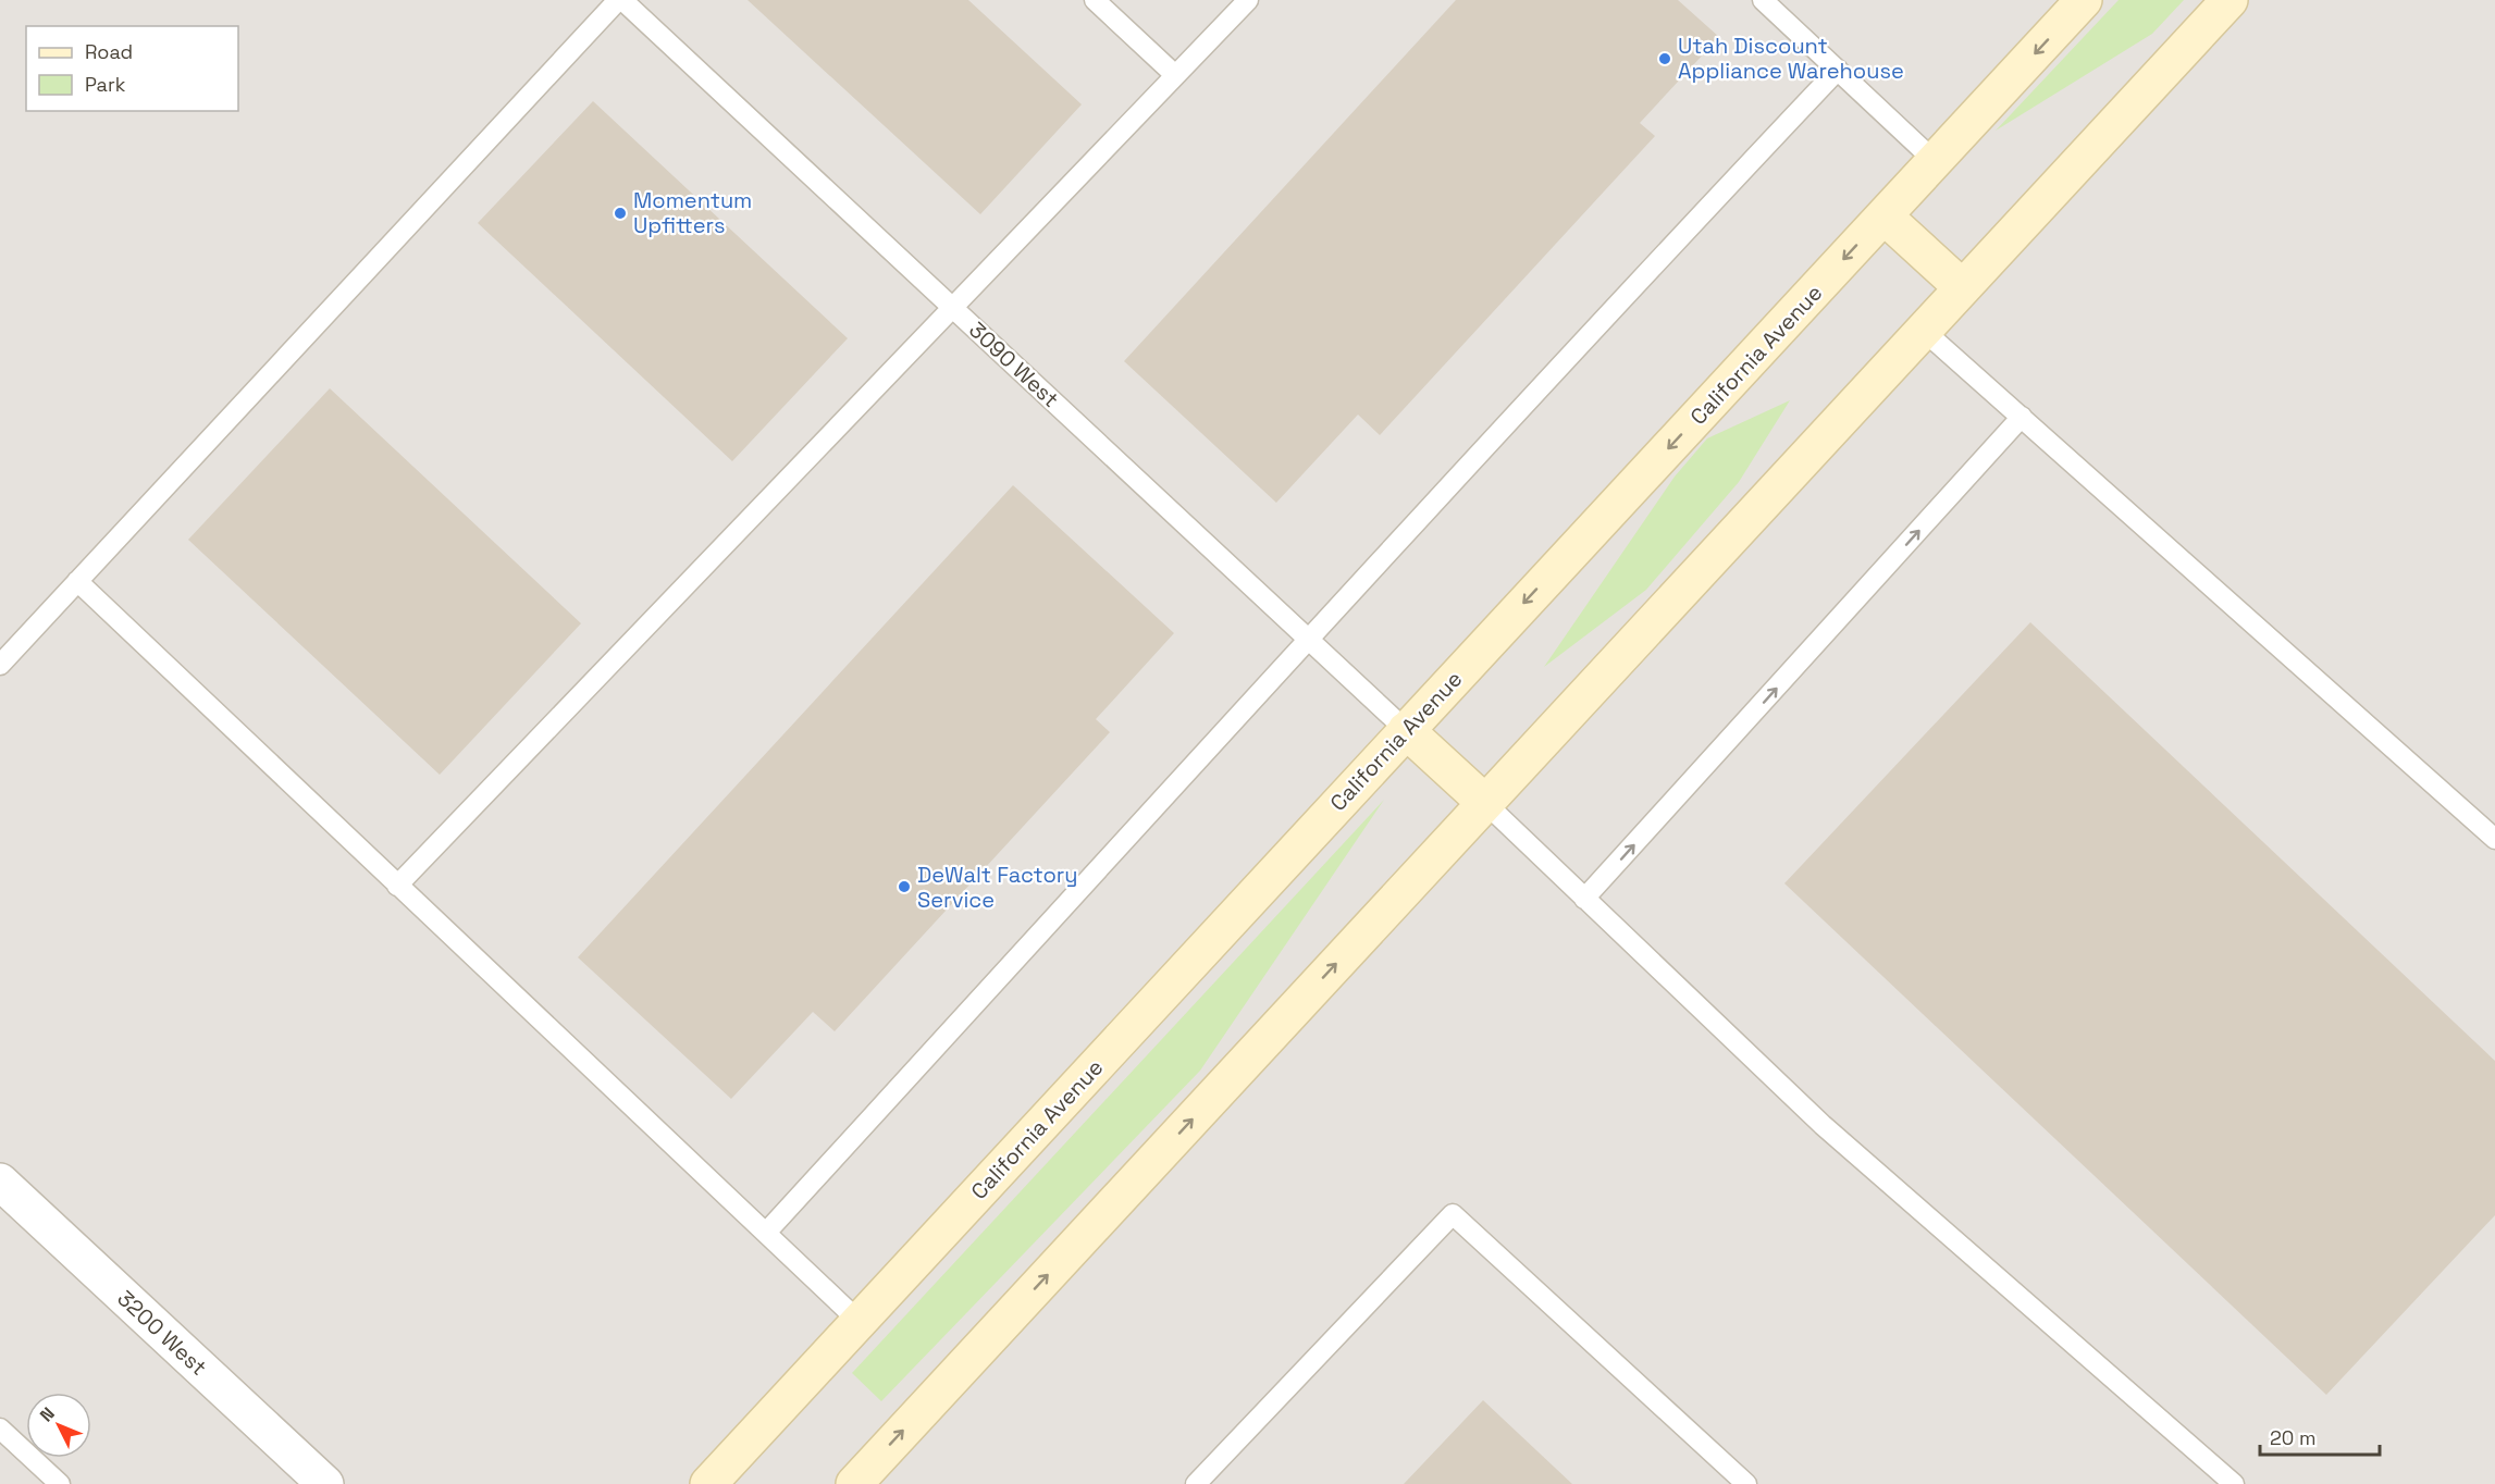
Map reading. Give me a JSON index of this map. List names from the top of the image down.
{
  "streets": {
    "main road": ["California Avenue"],
    "street": ["3200 West"],
    "lane": ["3090 West"]
  },
  "crossings": [
    ["California Avenue", "3090 West"]
  ],
  "places": ["Utah Discount Appliance Warehouse", "Momentum Upfitters", "DeWalt Factory Service"],
  "legend": ["Road", "Park"],
  "scale_bar": "20 m",
  "north": "top left"
}
